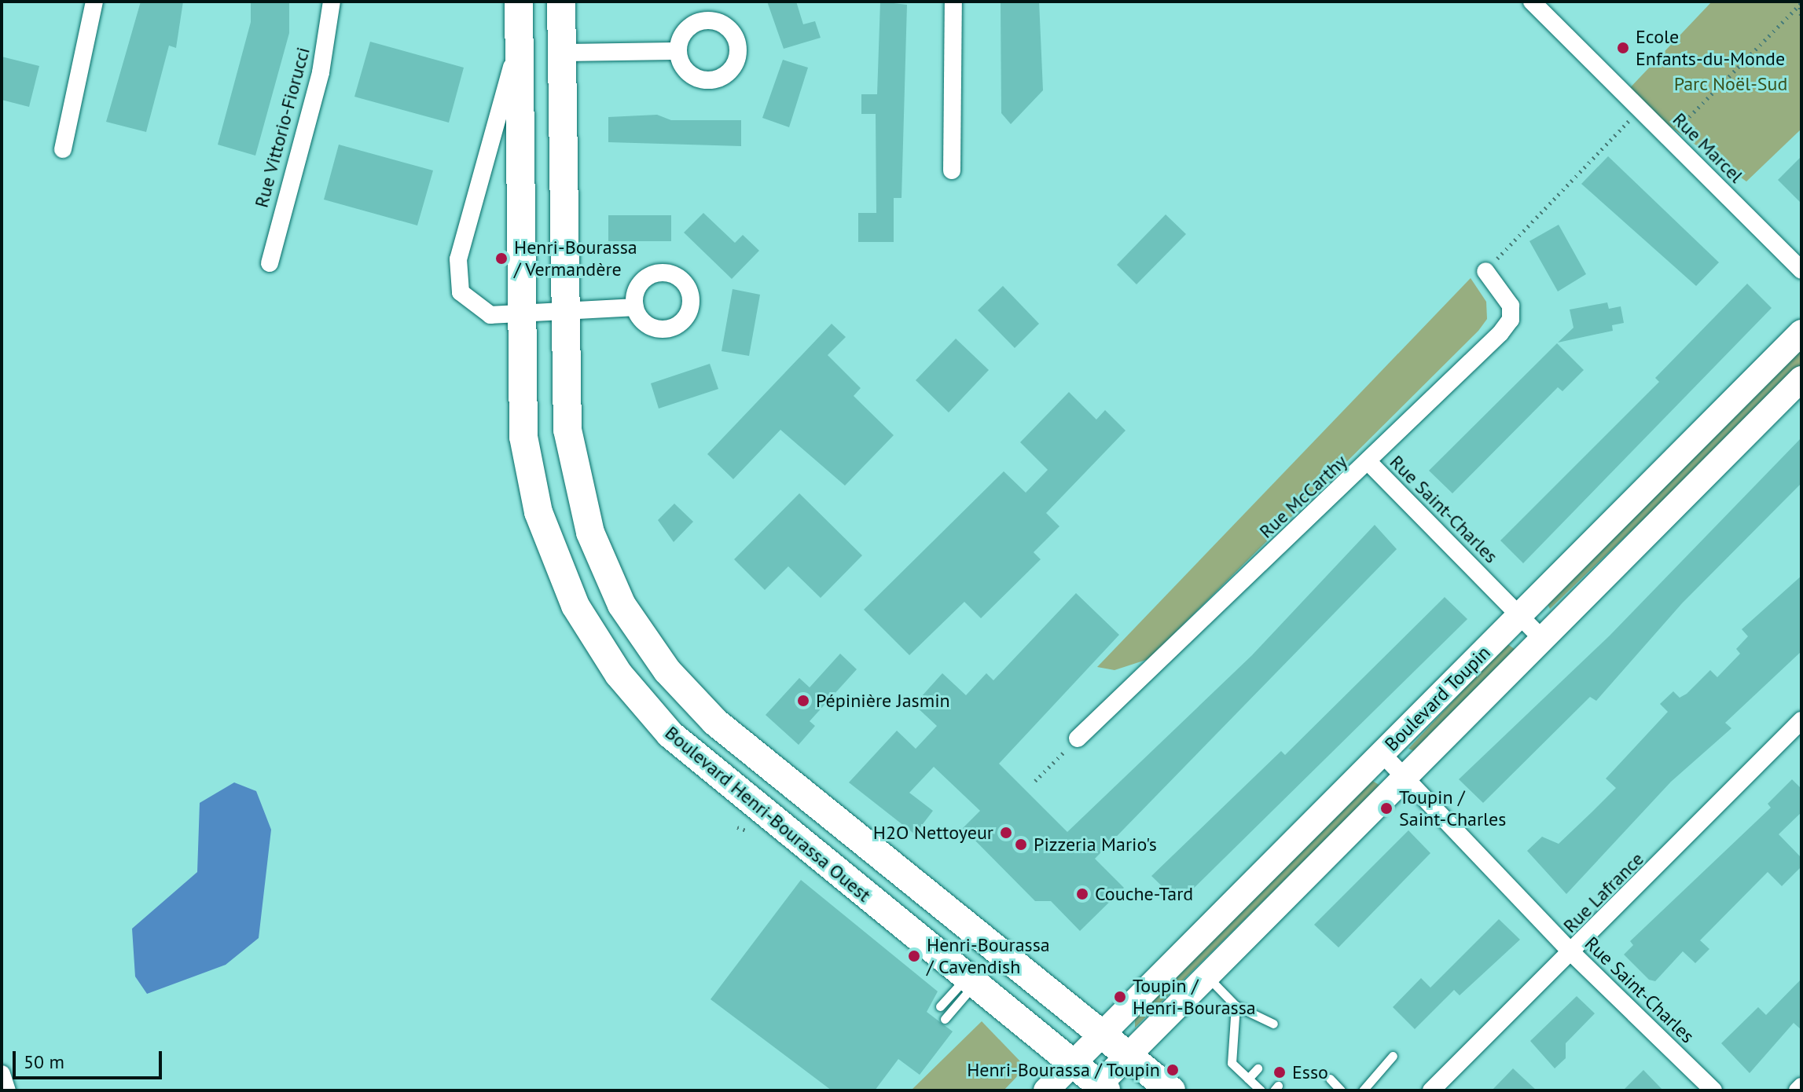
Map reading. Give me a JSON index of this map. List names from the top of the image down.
{
  "streets": {
    "main road": ["Boulevard Henri-Bourassa Ouest"],
    "street": [
      "Rue Vittorio-Fiorucci",
      "Rue Marcel",
      "Rue McCarthy",
      "Rue Saint-Charles",
      "Boulevard Toupin",
      "Rue Lafrance"
    ]
  },
  "crossings": [
    ["Rue McCarthy", "Rue Saint-Charles"],
    ["Rue Saint-Charles", "Boulevard Toupin"],
    ["Rue Saint-Charles", "Rue Lafrance"],
    ["Boulevard Toupin", "Boulevard Henri-Bourassa Ouest"]
  ],
  "parks": ["Parc Noël-Sud"],
  "places": [
    "Ecole Enfants-du-Monde",
    "Henri-Bourassa / Vermandère",
    "Pépinière Jasmin",
    "Toupin / Saint-Charles",
    "H2O Nettoyeur",
    "Pizzeria Mario's",
    "Couche-Tard",
    "Henri-Bourassa / Cavendish",
    "Toupin / Henri-Bourassa",
    "Henri-Bourassa / Toupin",
    "Esso"
  ],
  "scale_bar": "50 m"
}
